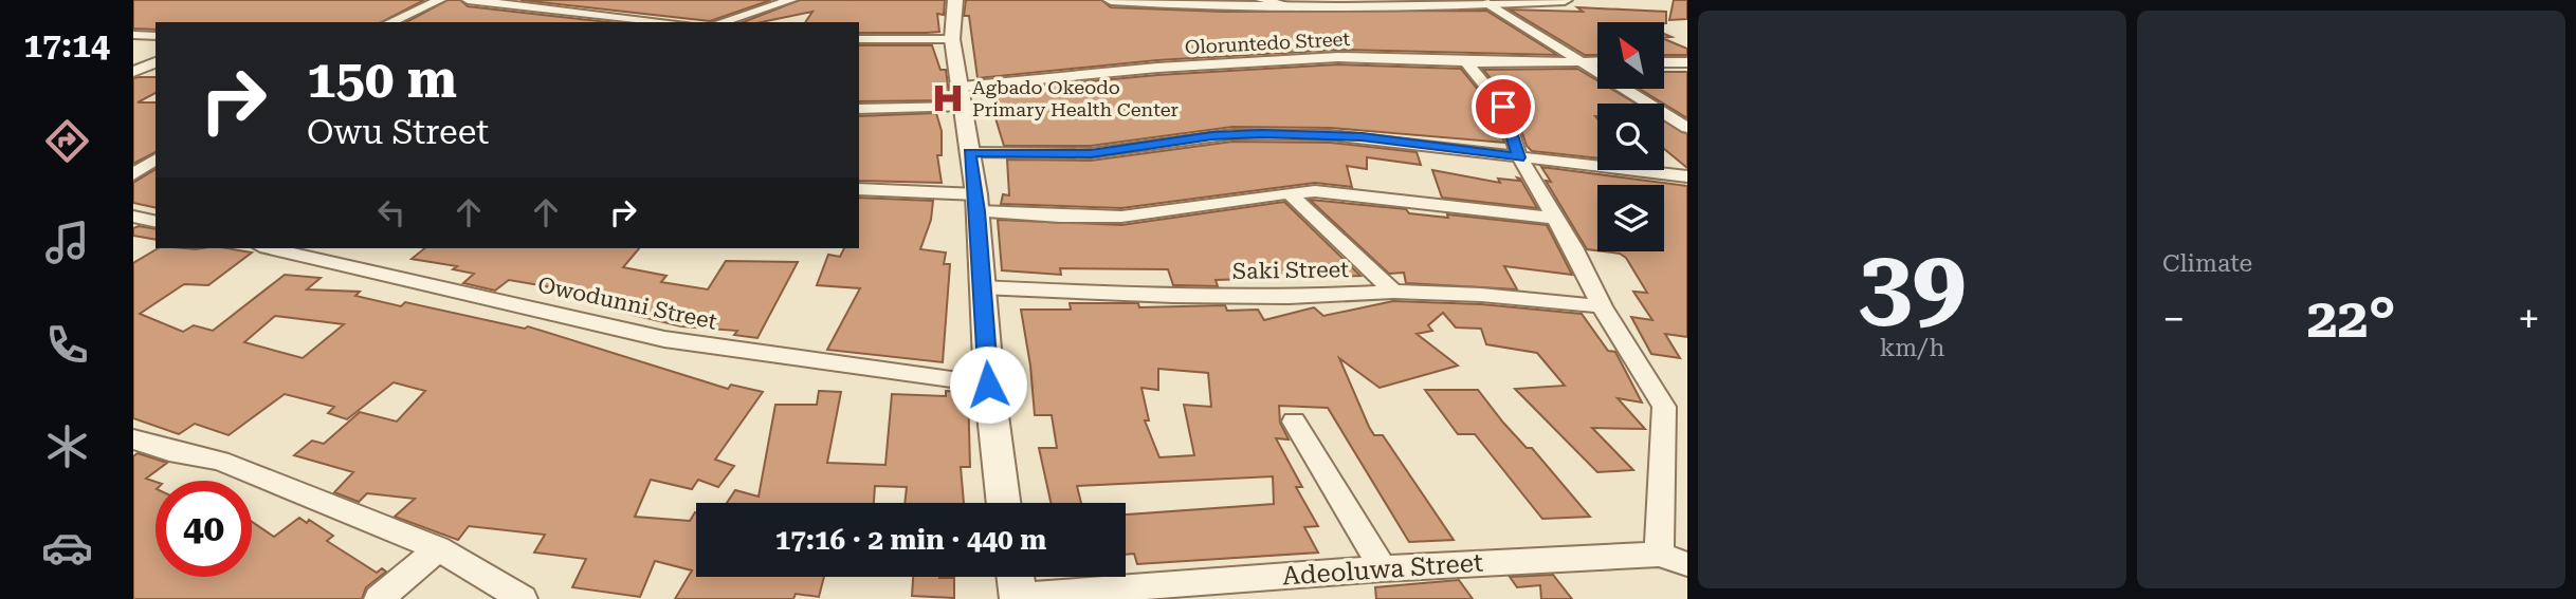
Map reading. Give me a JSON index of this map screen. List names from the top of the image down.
{
  "streets": {
    "street": [
      "Oloruntedo Street",
      "Saki Street",
      "Owodunni Street",
      "Adeoluwa Street"
    ]
  },
  "places": {
    "hospital": ["Agbado Okeodo Primary Health Center"]
  },
  "north": "top left",
  "page": {
    "tabs": "17:14",
    "tile": [
      ["39", "km/h"],
      "Climate"
    ],
    "turn": ["150 m", "Owu Street"],
    "heat": ["−", "22°", "+"],
    "limit": "40",
    "trip": "17:16 · 2 min · 440 m"
  }
}
